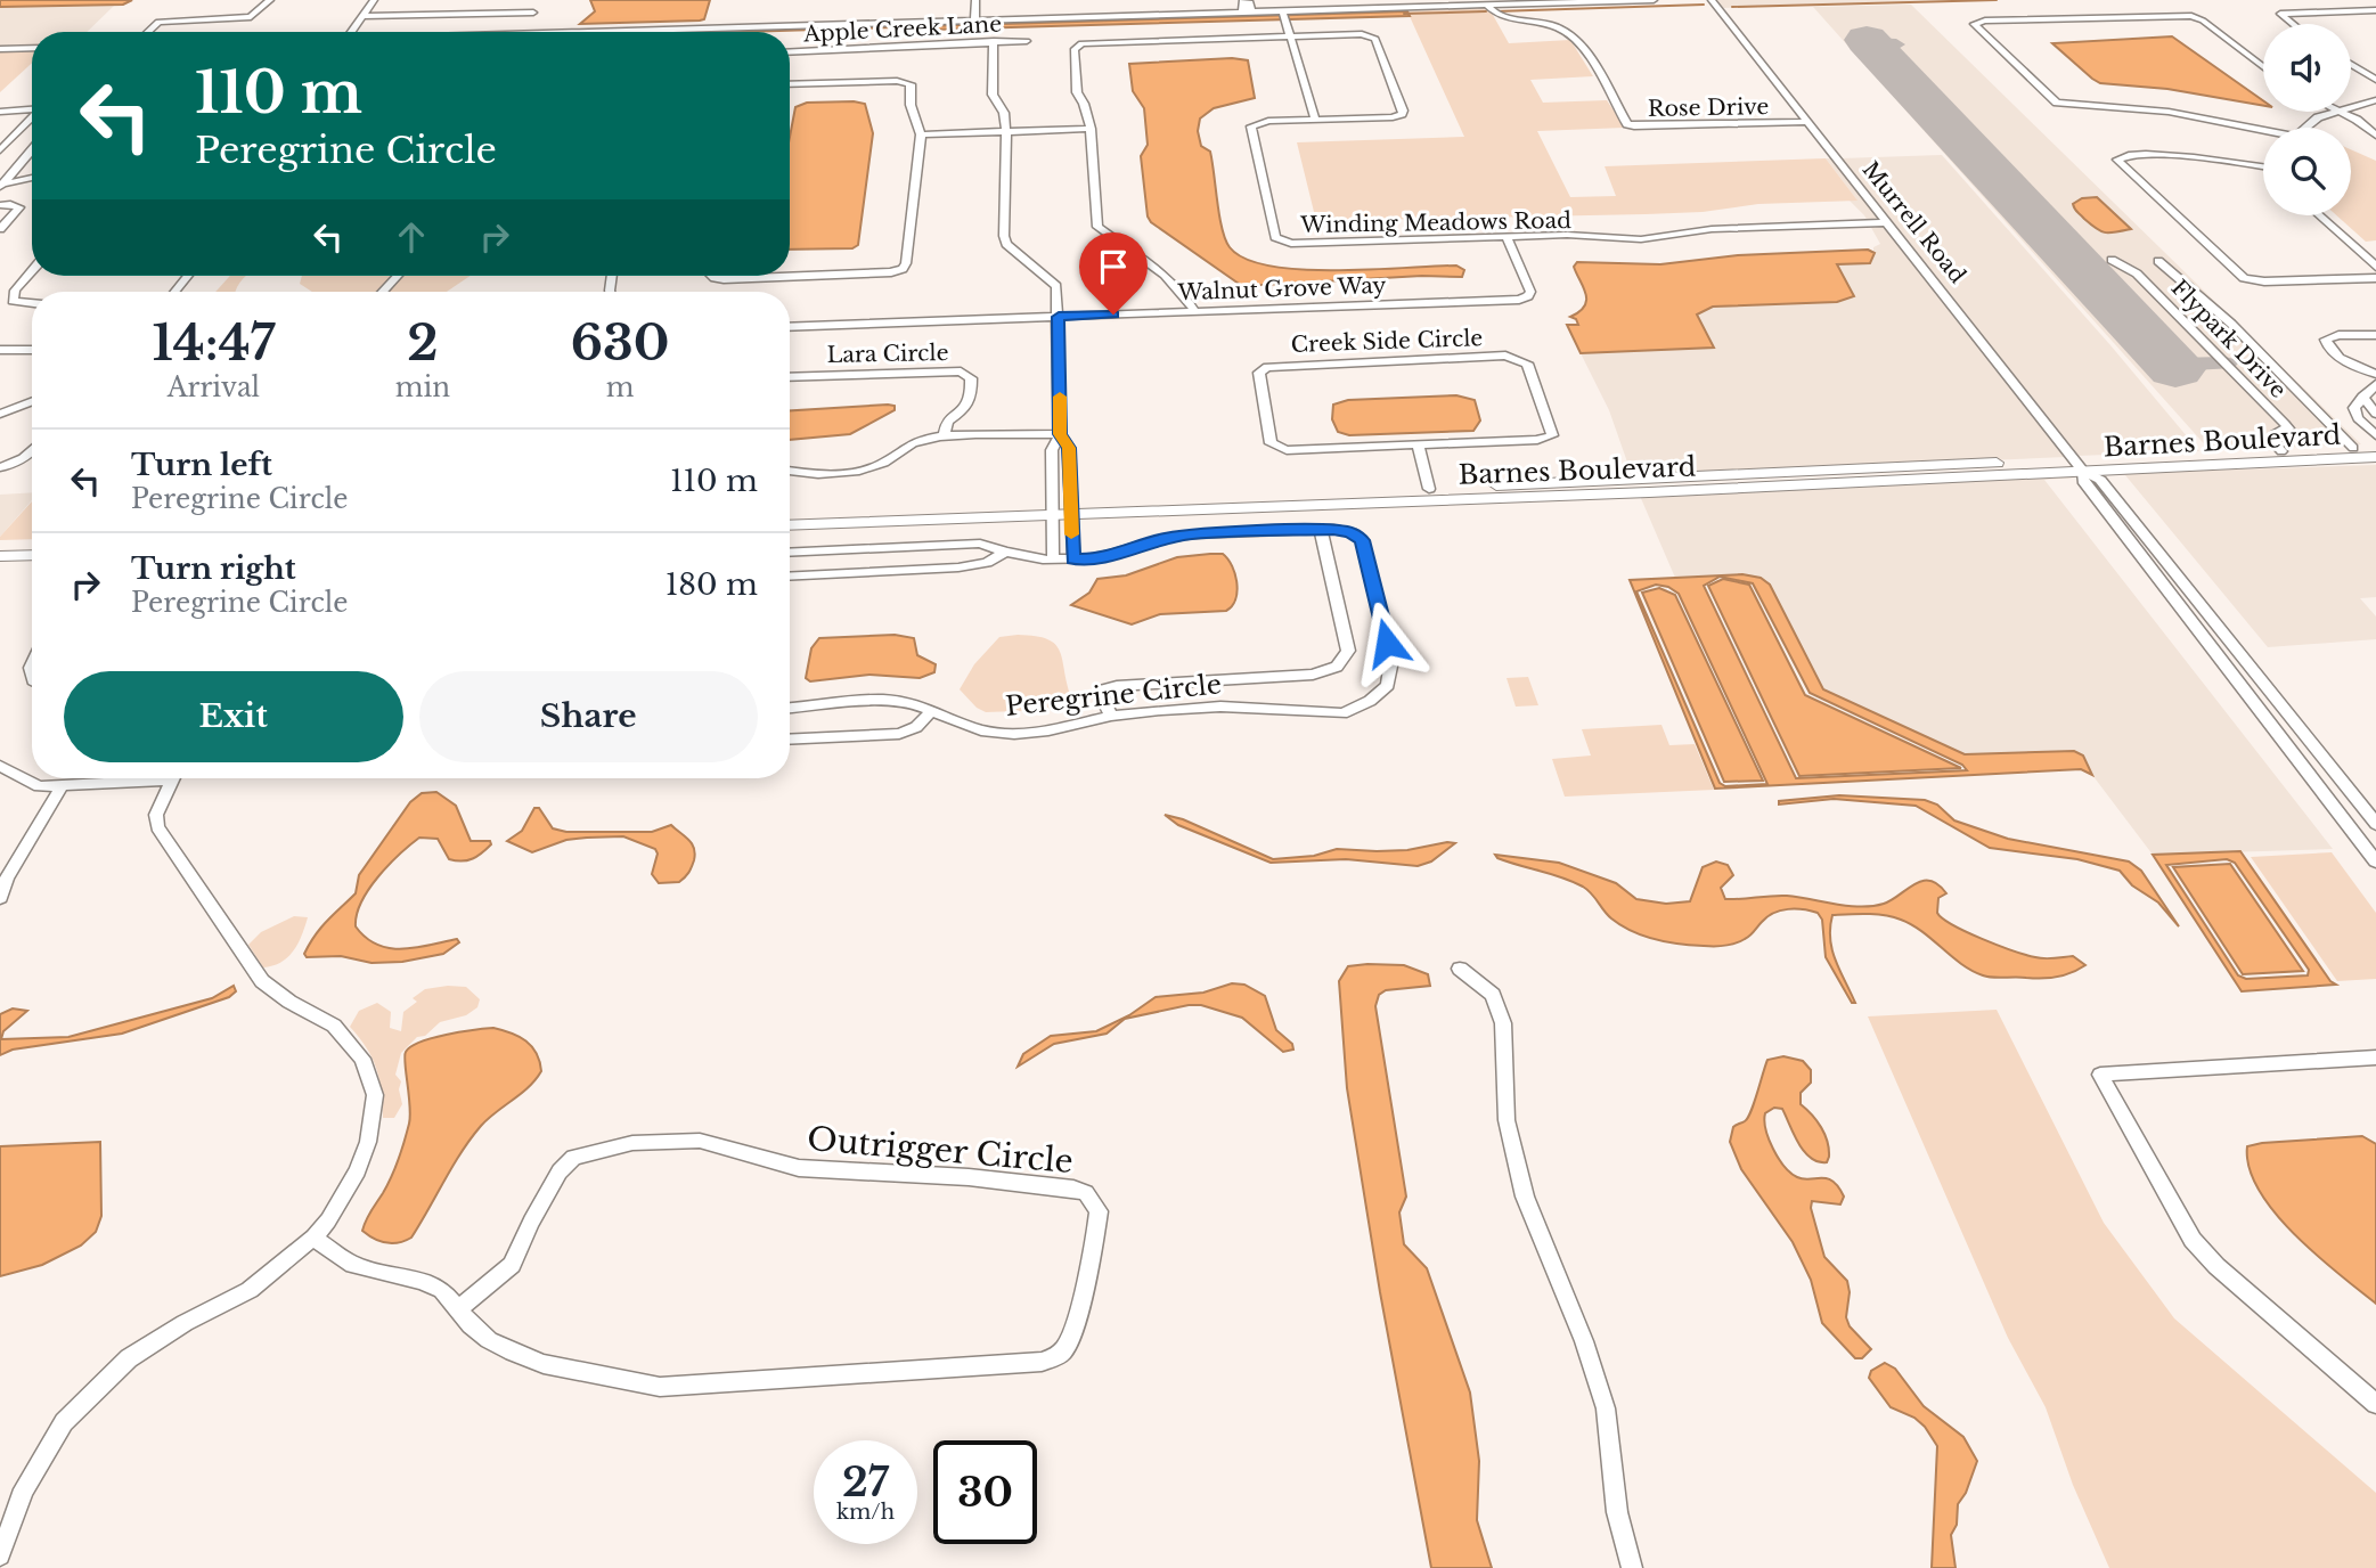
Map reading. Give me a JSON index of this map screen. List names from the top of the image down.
{
  "streets": {
    "main road": ["Barnes Boulevard"],
    "street": [
      "Apple Creek Lane",
      "Rose Drive",
      "Winding Meadows Road",
      "Murrell Road",
      "Walnut Grove Way",
      "Flypark Drive",
      "Creek Side Circle",
      "Lara Circle",
      "Peregrine Circle",
      "Outrigger Circle"
    ]
  },
  "crossings": [
    ["Rose Drive", "Murrell Road"],
    ["Winding Meadows Road", "Murrell Road"],
    ["Winding Meadows Road", "Walnut Grove Way"],
    ["Murrell Road", "Barnes Boulevard"],
    ["Flypark Drive", "Barnes Boulevard"]
  ],
  "page": {
    "turn": ["110 m", "Peregrine Circle"],
    "eta": [
      "14:47",
      "Arrival",
      "2",
      "min",
      "630",
      "m"
    ],
    "list": [
      {
        "name": "Turn left",
        "note": "Peregrine Circle",
        "value": "110 m"
      },
      {
        "name": "Turn right",
        "note": "Peregrine Circle",
        "value": "180 m"
      }
    ],
    "buttons": ["Exit", "Share"],
    "speed": "27 km/h",
    "limit": "30"
  }
}
